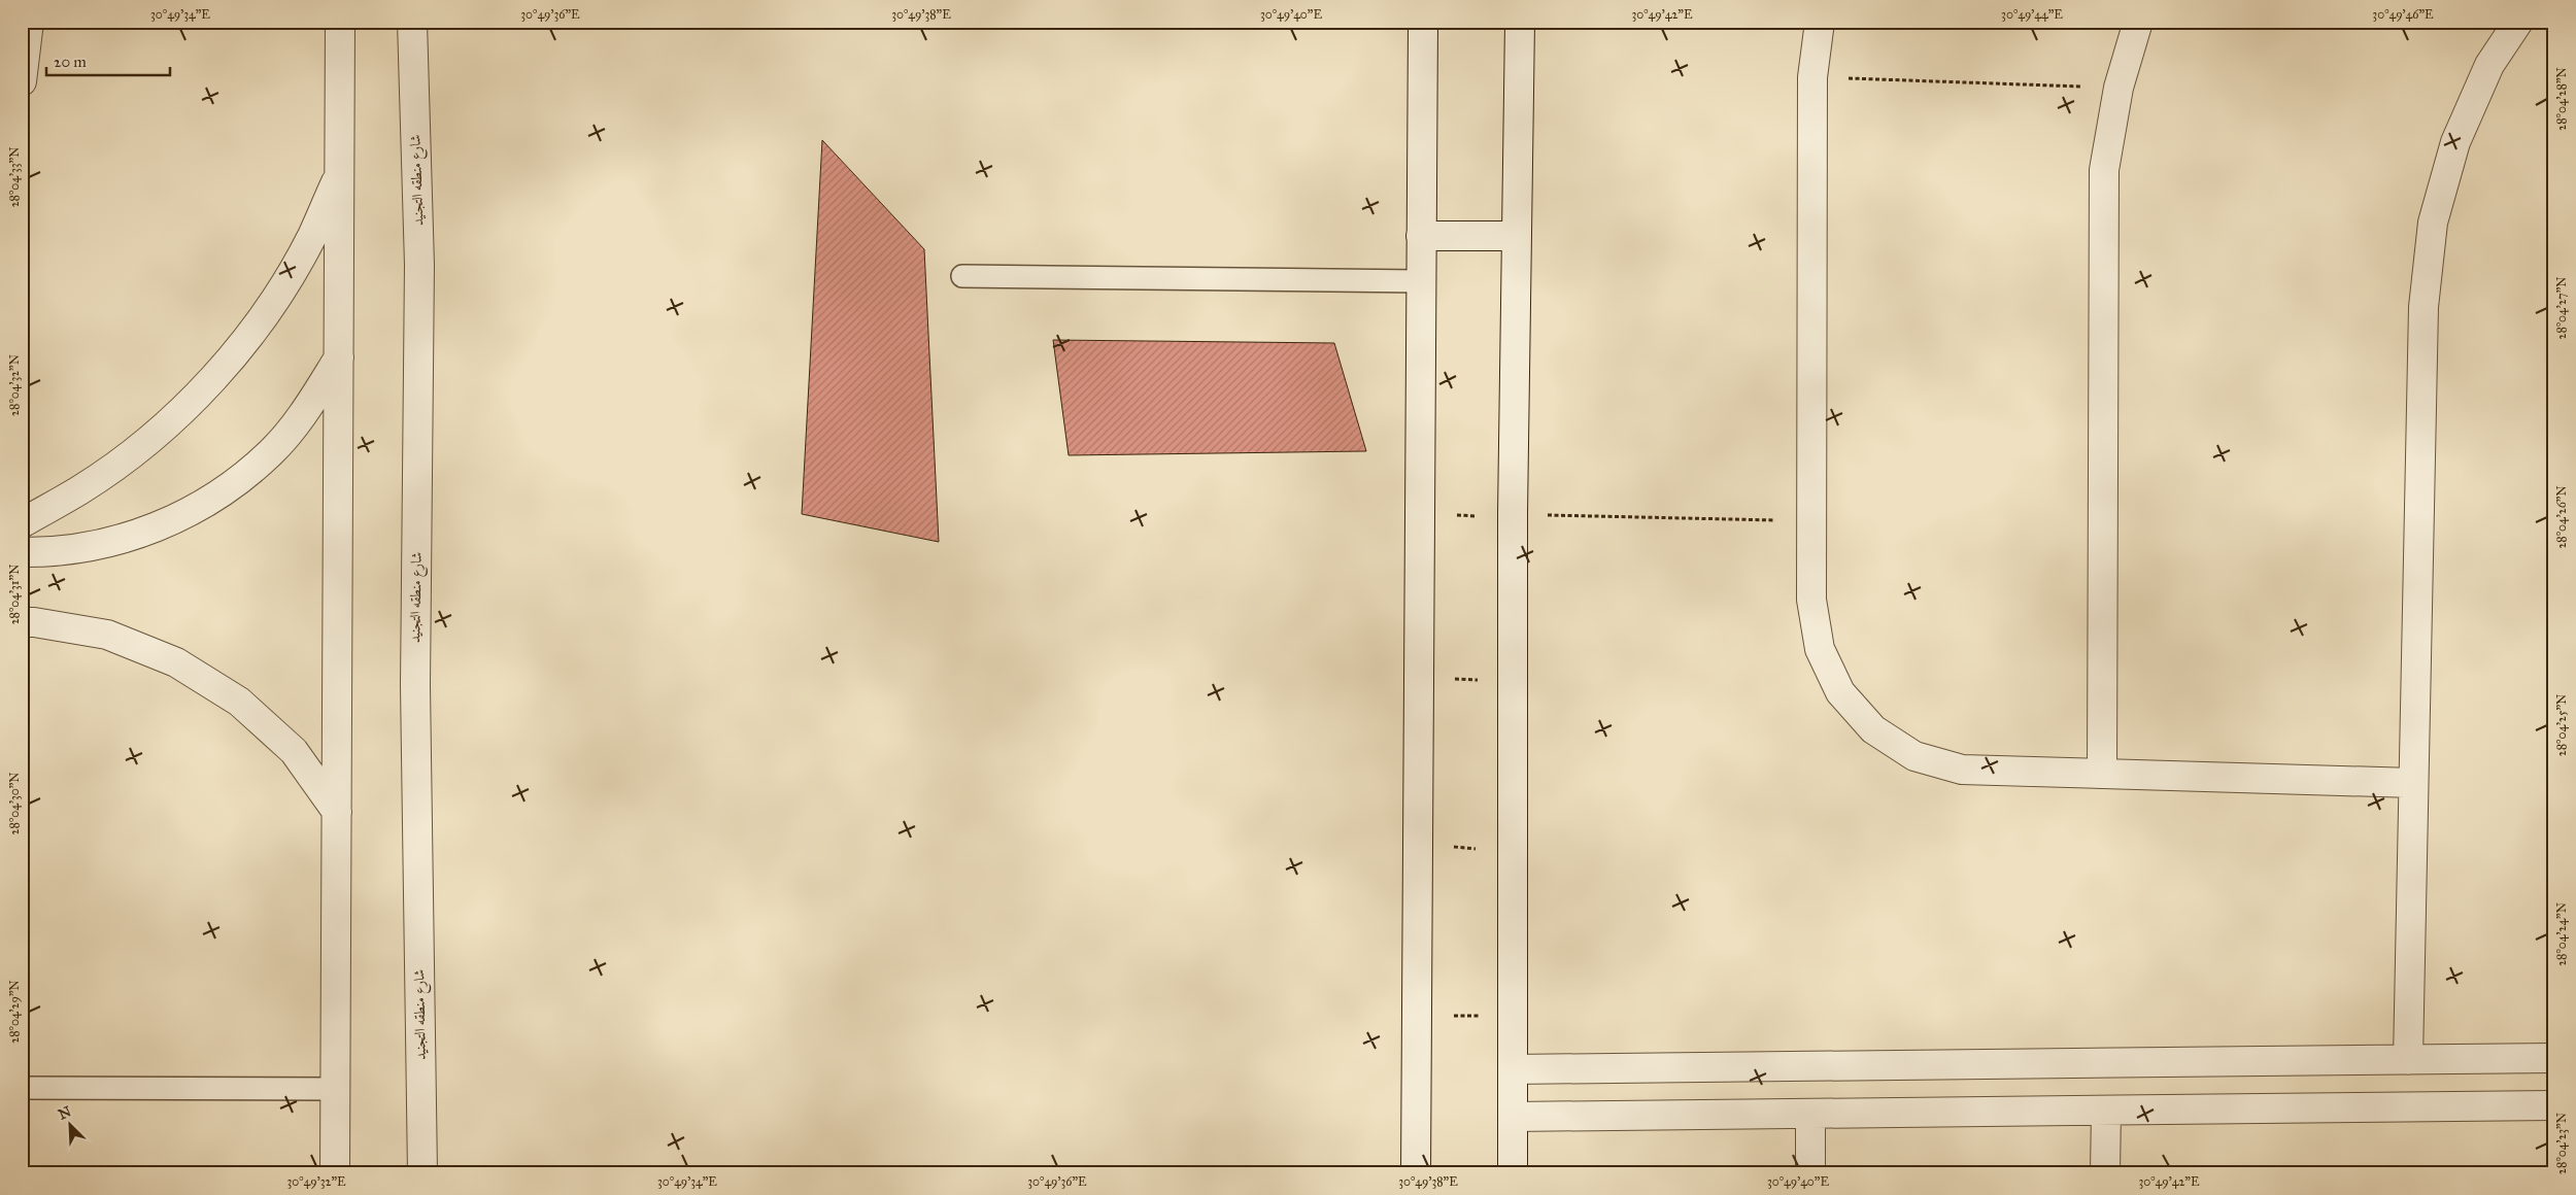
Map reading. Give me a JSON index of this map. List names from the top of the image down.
{
  "streets": {
    "street": ["شارع منطقه التجنيد"]
  },
  "scale_bar": "20 m",
  "north": "top left",
  "coordinates": [
    "30°49'34\"E",
    "30°49'36\"E",
    "30°49'38\"E",
    "30°49'40\"E",
    "30°49'42\"E",
    "30°49'44\"E",
    "30°49'46\"E",
    "28°04'28\"N",
    "28°04'33\"N",
    "28°04'27\"N",
    "28°04'32\"N",
    "28°04'26\"N",
    "28°04'31\"N",
    "28°04'25\"N",
    "28°04'30\"N",
    "28°04'24\"N",
    "28°04'29\"N",
    "28°04'23\"N",
    "30°49'32\"E"
  ]
}
